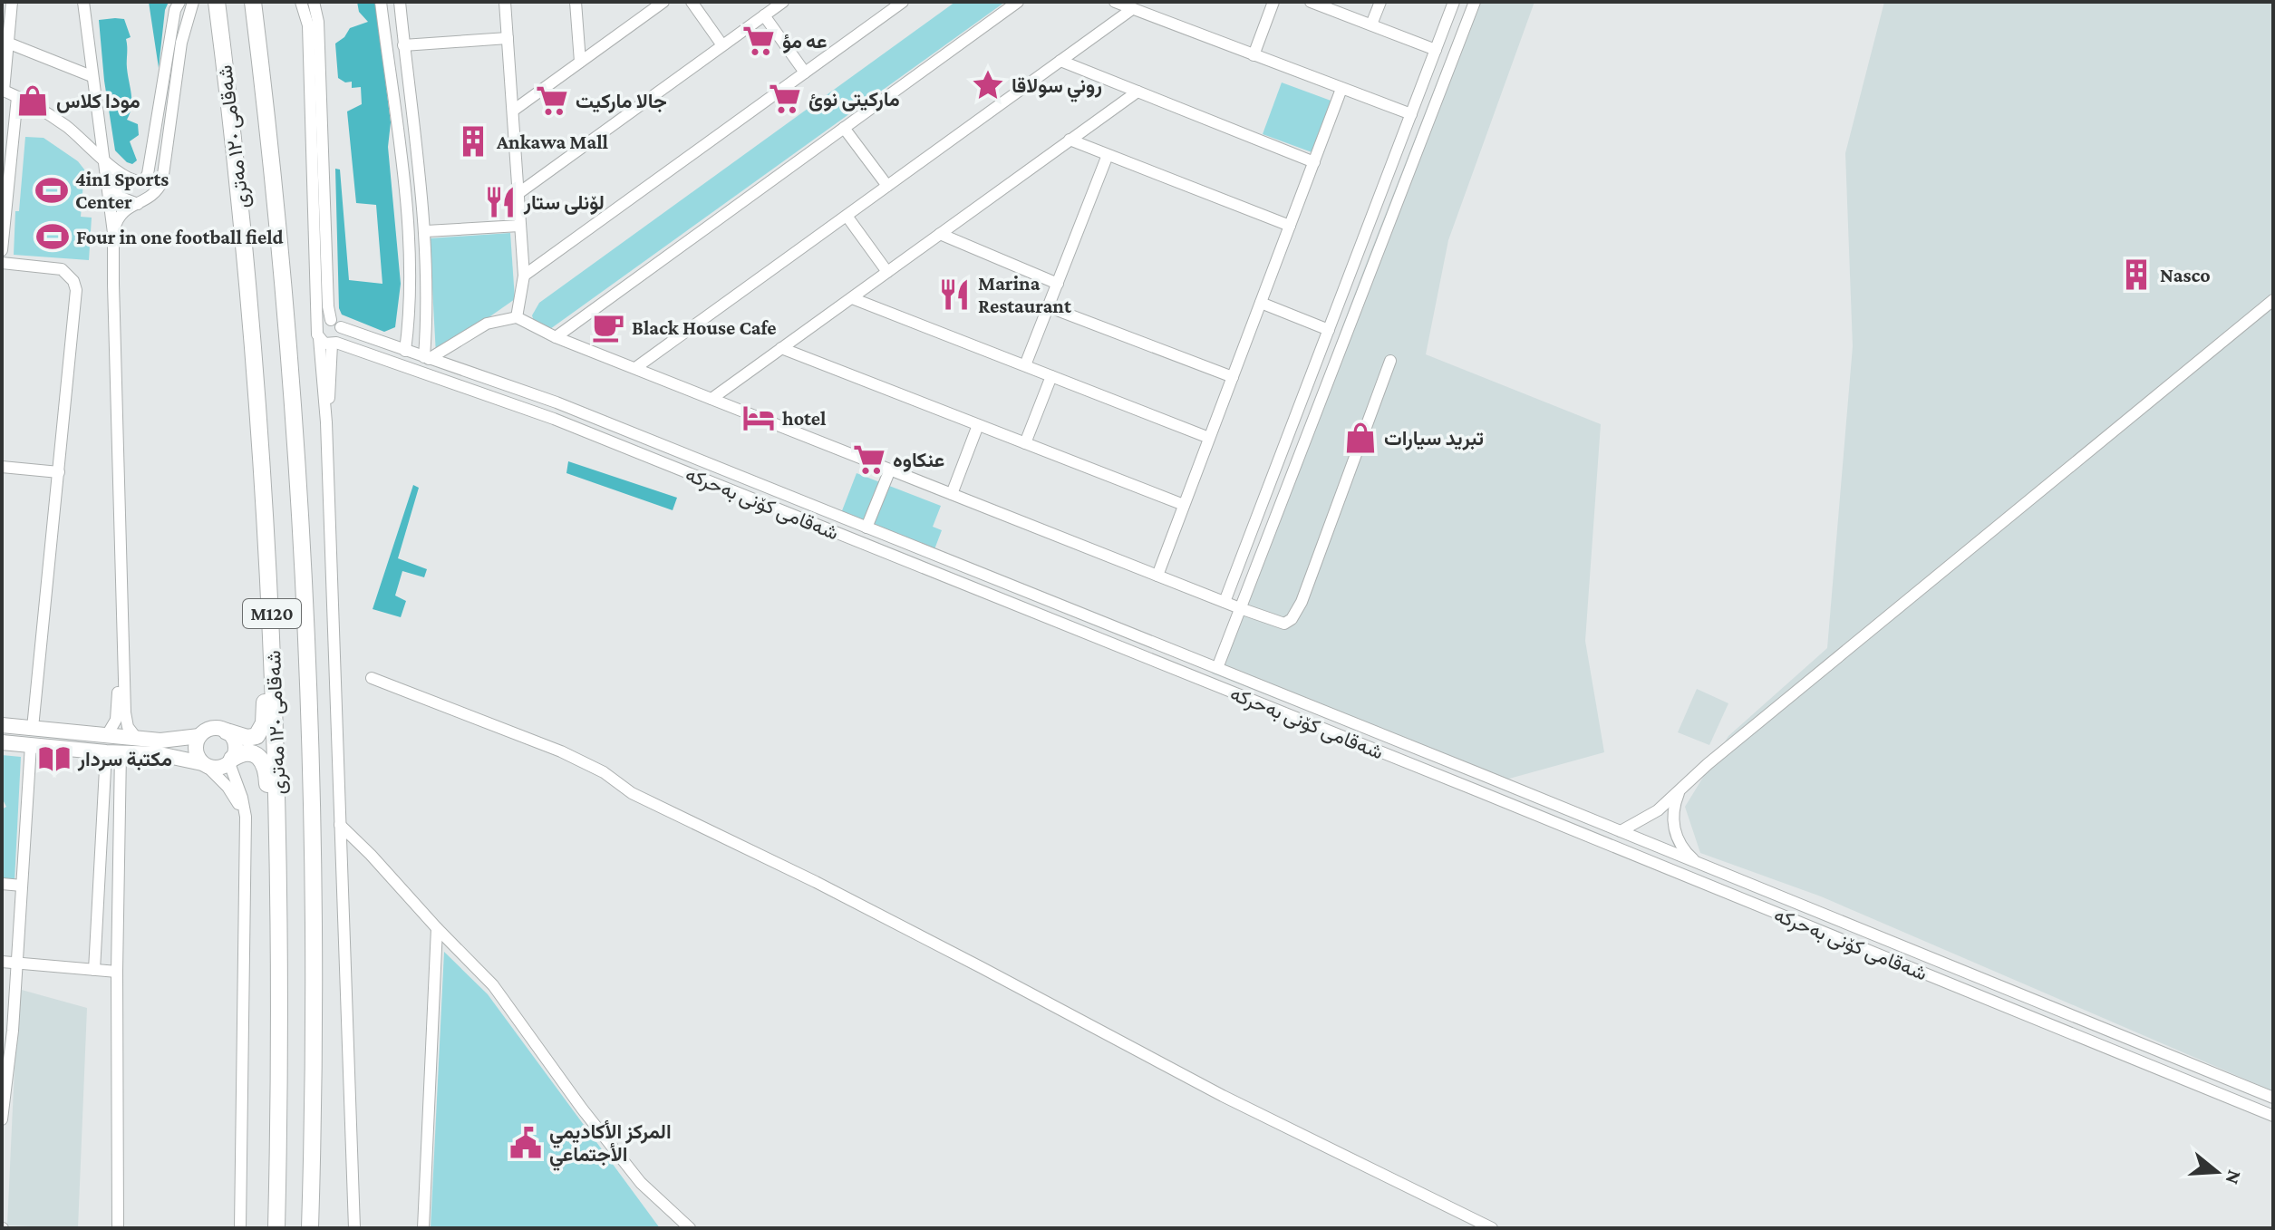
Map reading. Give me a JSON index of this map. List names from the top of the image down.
{
  "streets": {
    "highway": ["شەقامی ١٢٠ مەتری", "M120"],
    "street": ["شەقامی کۆنی بەحرکە"]
  },
  "places": {
    "supermarket": [
      "عه مؤ",
      "مارکیتی نوئ",
      "جالا ماركيت",
      "عنكاوه"
    ],
    "place": ["روني سولاقا"],
    "shop": ["مودا كلاس", "تبريد سيارات"],
    "building": ["Ankawa Mall", "Nasco"],
    "sports": ["4in1 Sports Center", "Four in one football field"],
    "restaurant": ["لۆنلی ستار", "Marina Restaurant"],
    "cafe": ["Black House Cafe"],
    "hotel": ["hotel"],
    "library": ["مكتبة سردار"],
    "public building": ["المركز الأكاديمي الأجتماعي"]
  },
  "north": "right"
}
